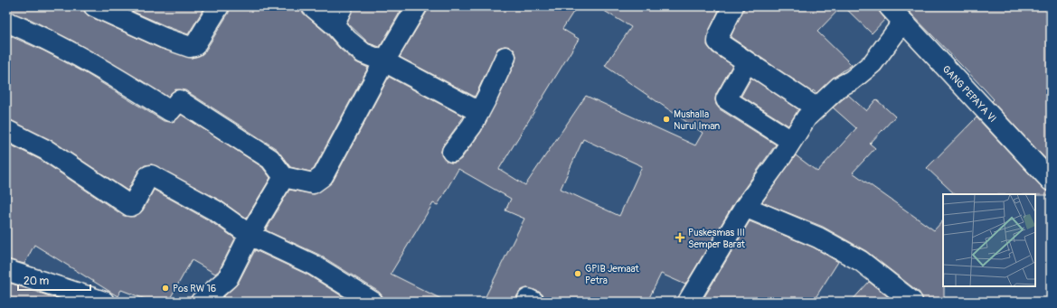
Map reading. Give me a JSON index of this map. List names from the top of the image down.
{
  "streets": {
    "street": ["GANG PEPAYA VI"]
  },
  "places": {
    "other": ["Mushalla Nurul Iman", "GPIB Jemaat Petra", "Pos RW 16"],
    "health": ["Puskesmas III Semper Barat"]
  },
  "scale_bar": "20 m"
}
